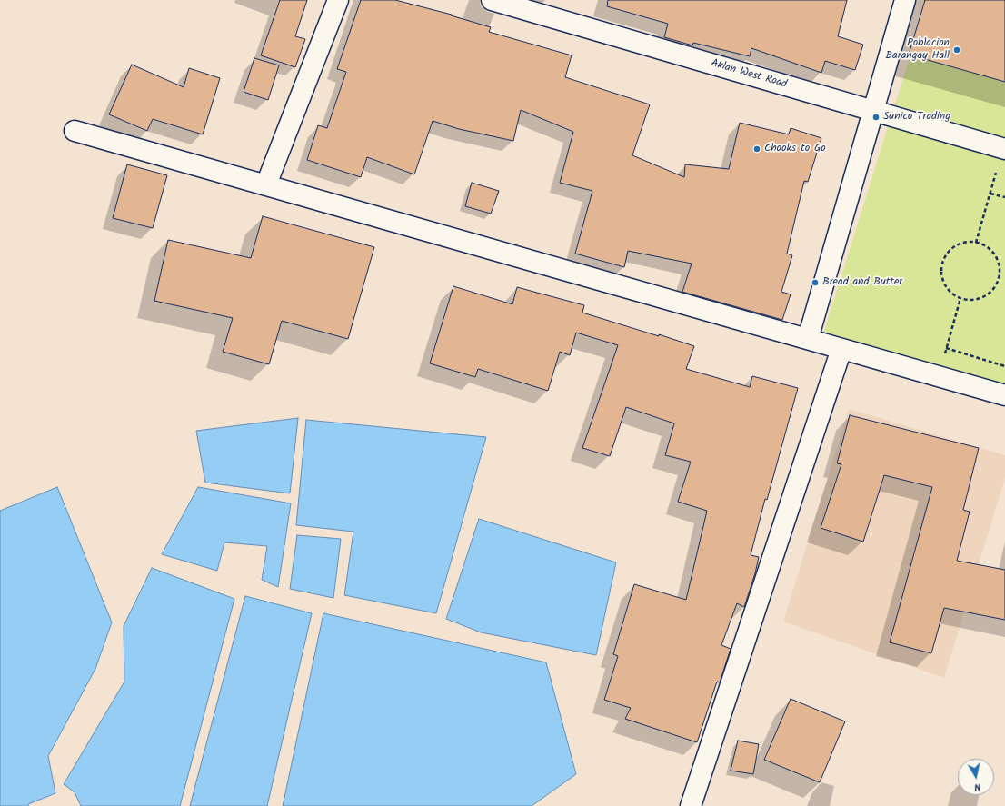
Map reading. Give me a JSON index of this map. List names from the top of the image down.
{
  "streets": {
    "street": ["Aklan West Road"]
  },
  "places": [
    "Poblacion Barangay Hall",
    "Sunico Trading",
    "Chooks to Go",
    "Bread and Butter"
  ],
  "north": "bottom"
}
